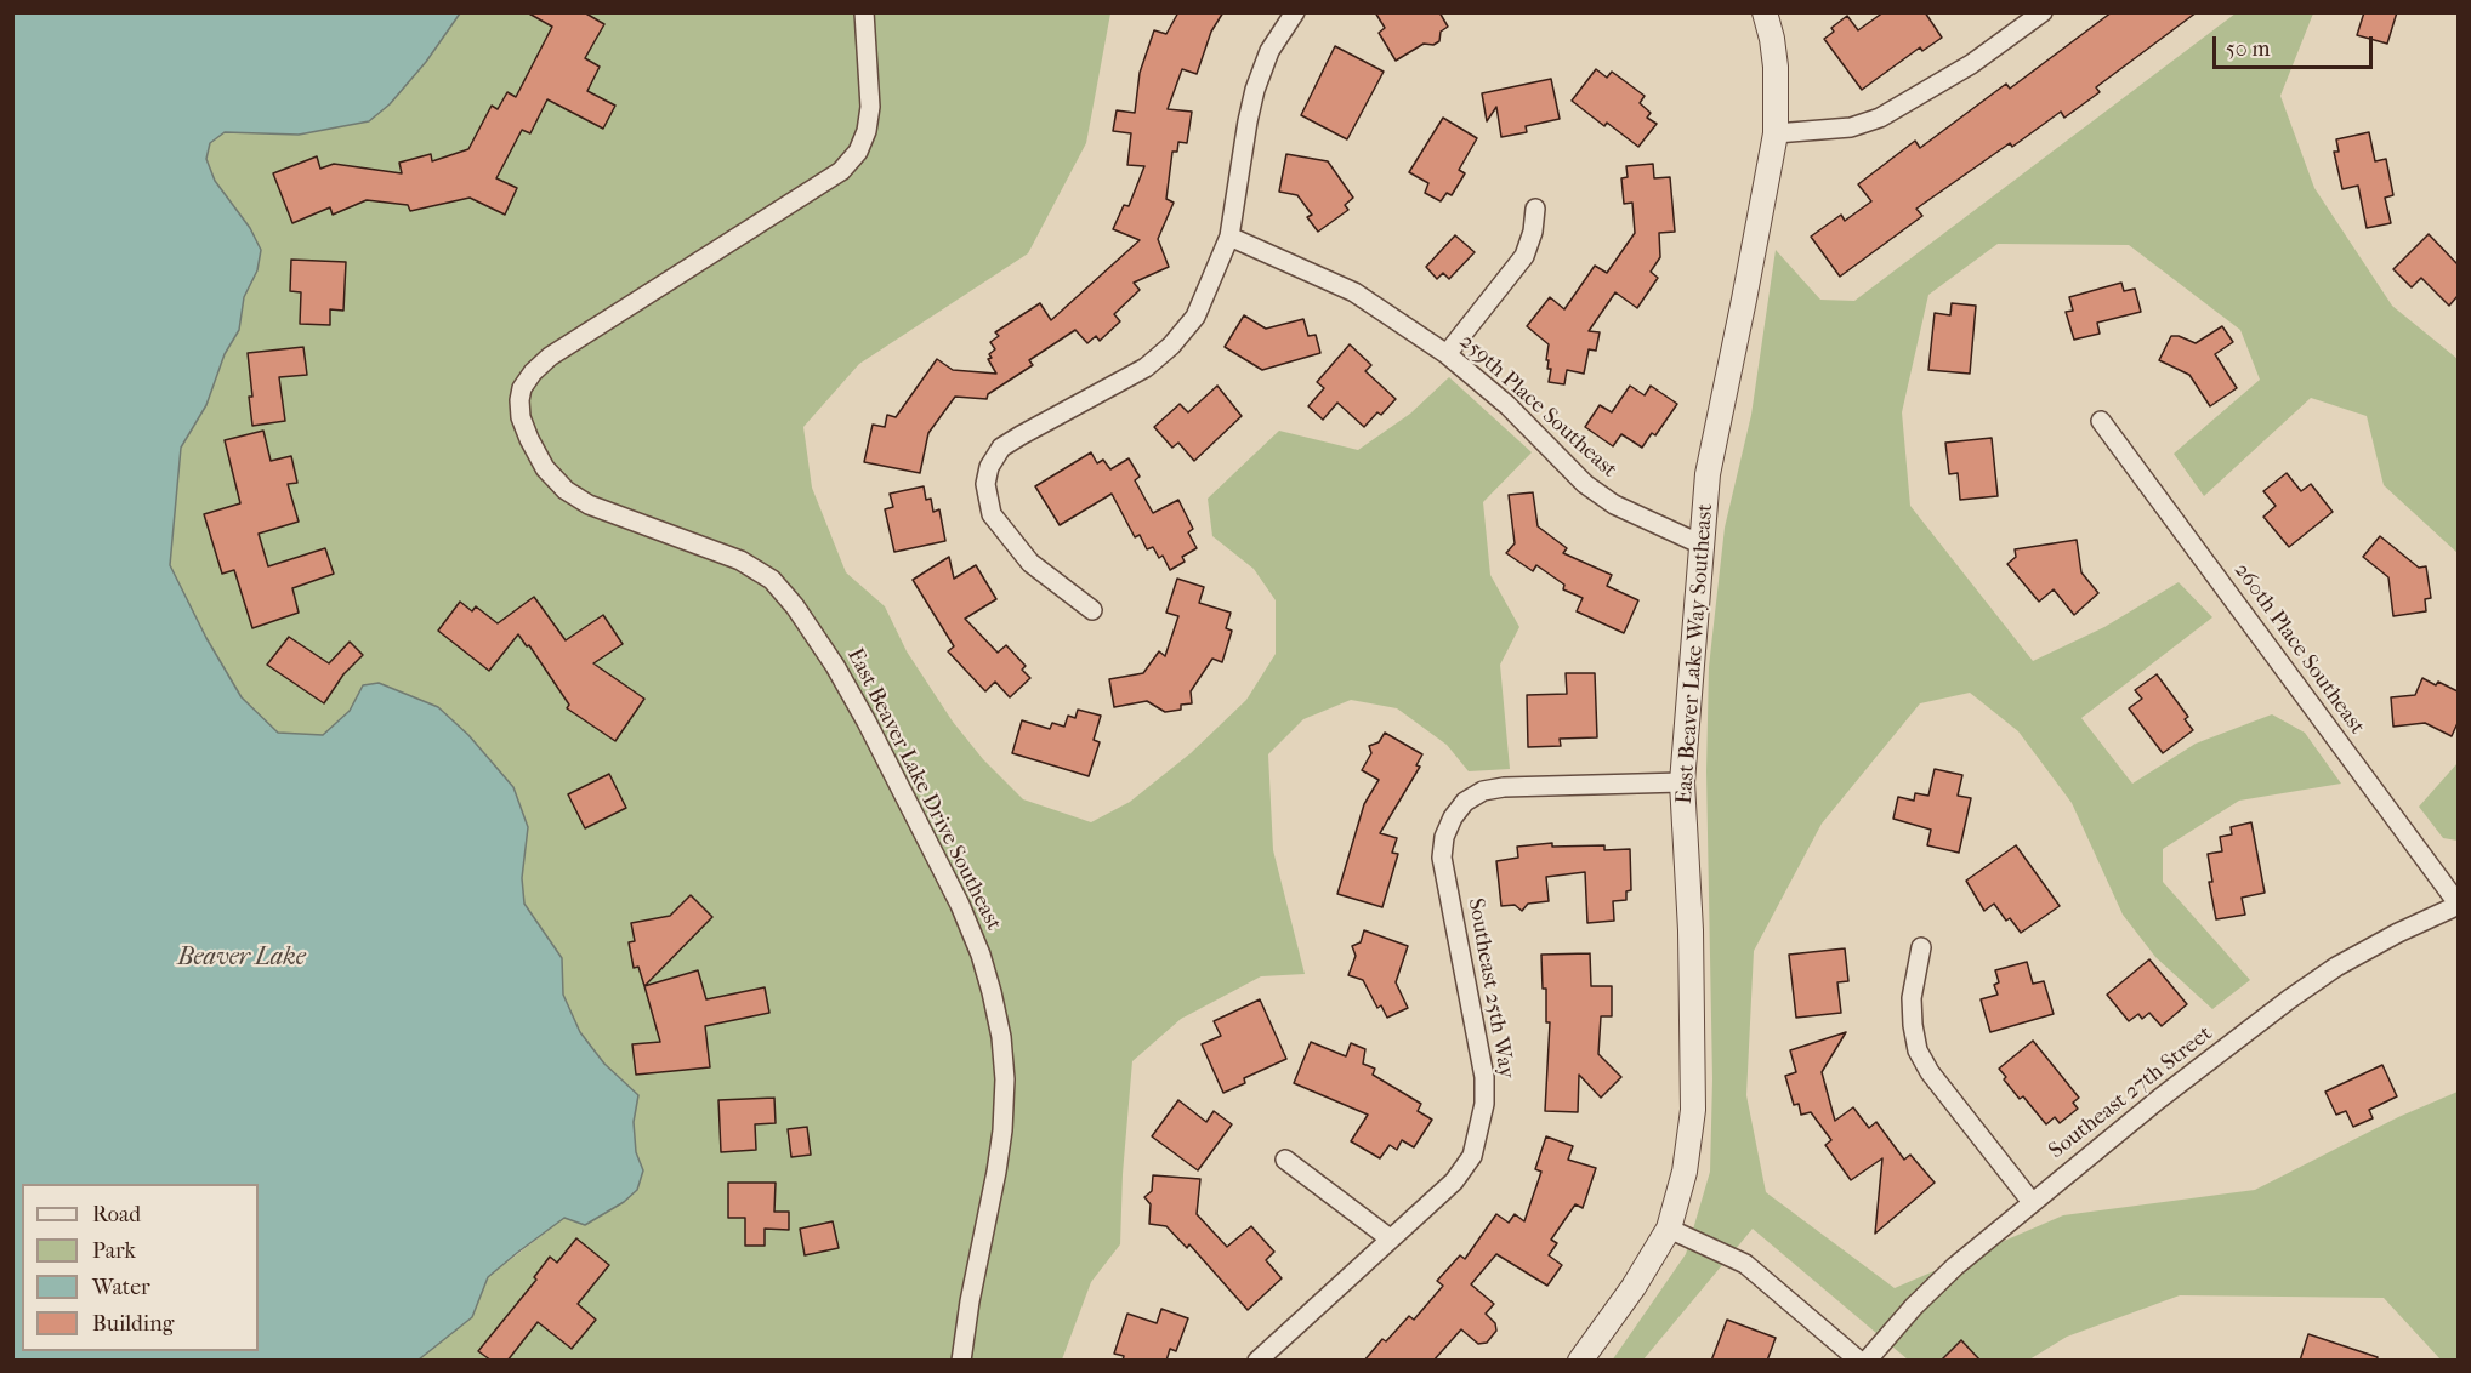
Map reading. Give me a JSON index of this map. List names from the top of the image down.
{
  "streets": {
    "street": [
      "259th Place Southeast",
      "260th Place Southeast",
      "East Beaver Lake Way Southeast",
      "East Beaver Lake Drive Southeast",
      "Southeast 25th Way",
      "Southeast 27th Street"
    ]
  },
  "crossings": [
    ["259th Place Southeast", "East Beaver Lake Way Southeast"],
    ["260th Place Southeast", "Southeast 27th Street"],
    ["East Beaver Lake Way Southeast", "Southeast 25th Way"]
  ],
  "water": ["Beaver Lake"],
  "legend": [
    "Road",
    "Park",
    "Water",
    "Building"
  ],
  "scale_bar": "50 m"
}
